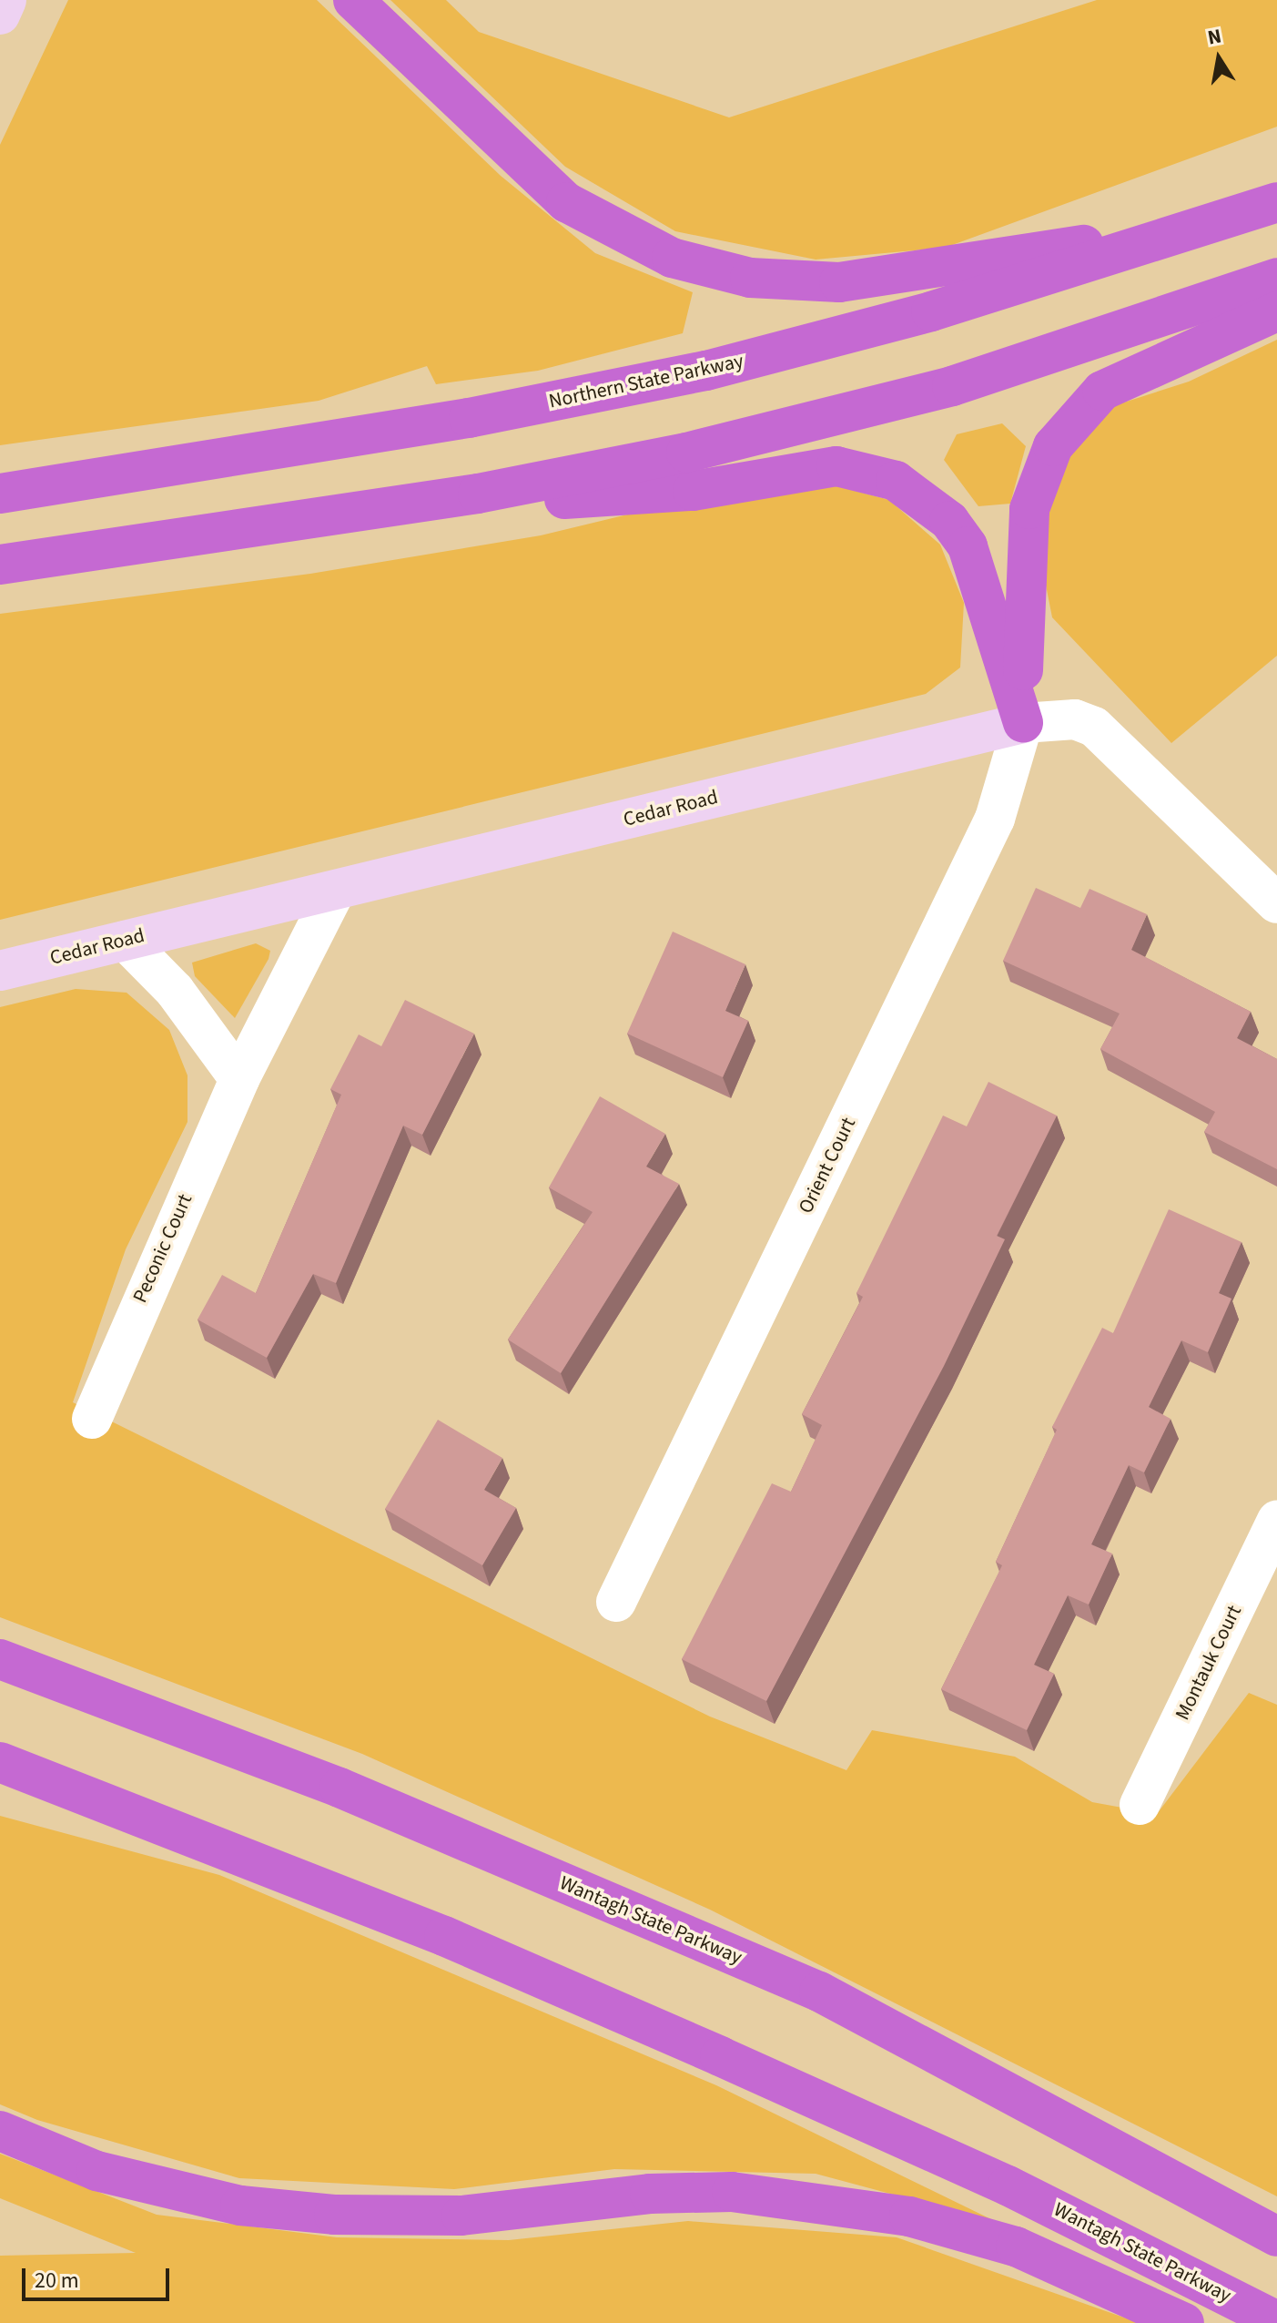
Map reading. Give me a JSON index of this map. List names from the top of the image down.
{
  "streets": {
    "highway": ["Northern State Parkway", "Wantagh State Parkway"],
    "street": [
      "Cedar Road",
      "Orient Court",
      "Peconic Court",
      "Montauk Court"
    ]
  },
  "crossings": [
    ["Cedar Road", "Orient Court"],
    ["Cedar Road", "Peconic Court"]
  ],
  "scale_bar": "20 m",
  "north": "top"
}
